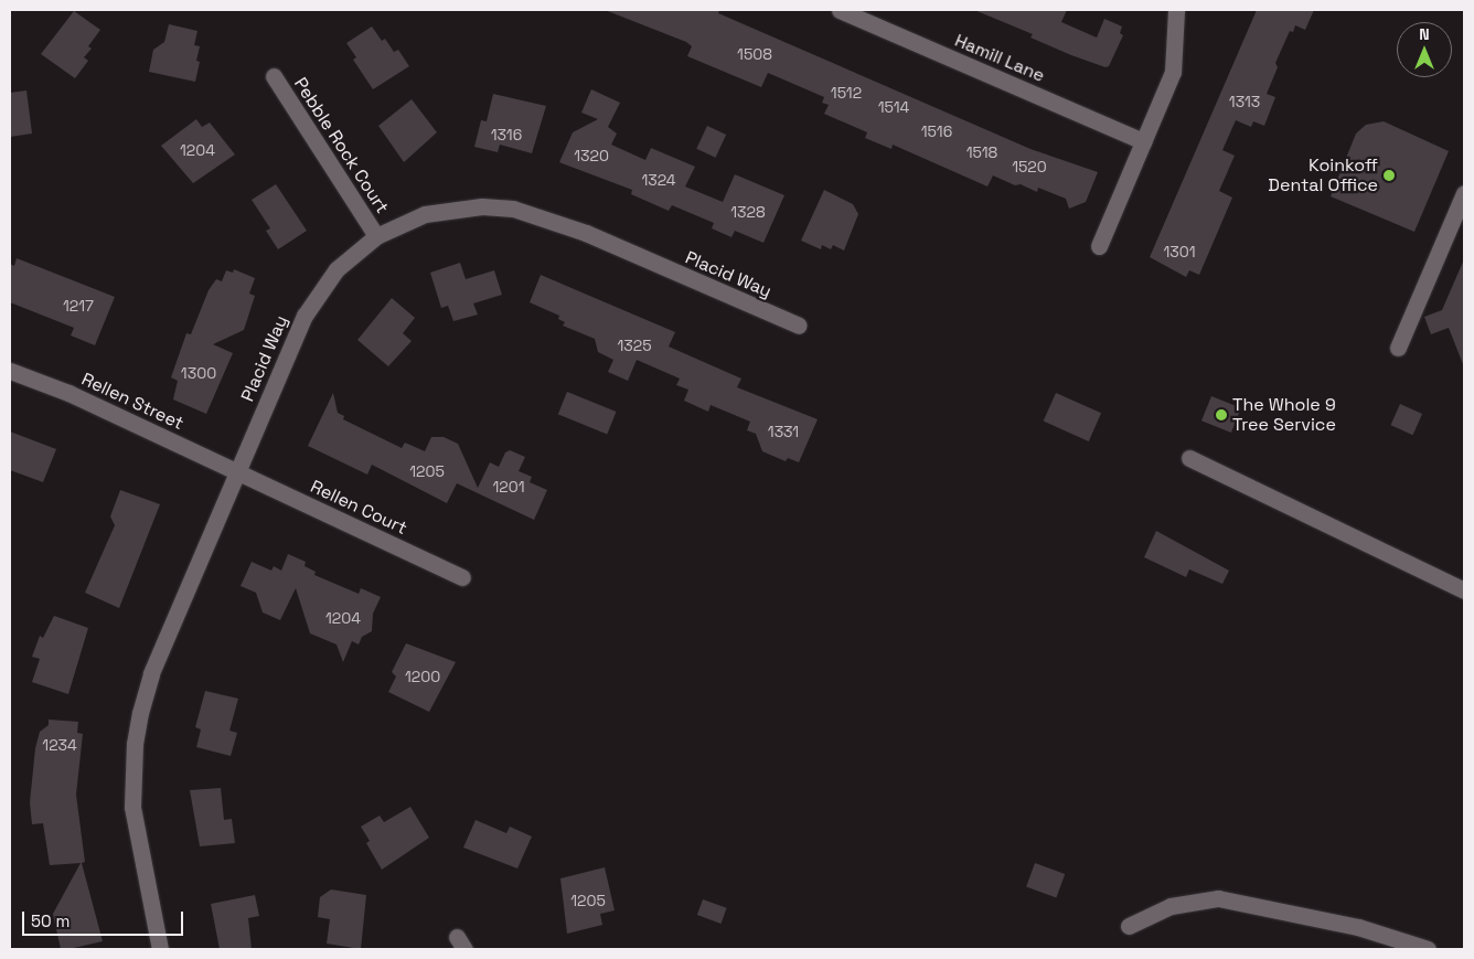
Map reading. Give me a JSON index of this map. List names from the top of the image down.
{
  "streets": {
    "street": [
      "Hamill Lane",
      "Pebble Rock Court",
      "Placid Way",
      "Rellen Street",
      "Rellen Court"
    ]
  },
  "crossings": [
    ["Pebble Rock Court", "Placid Way"],
    ["Placid Way", "Rellen Street"],
    ["Placid Way", "Rellen Court"],
    ["Rellen Street", "Rellen Court"]
  ],
  "places": ["Koinkoff Dental Office", "The Whole 9 Tree Service"],
  "house_numbers": [
    "1508",
    "1512",
    "1313",
    "1514",
    "1516",
    "1316",
    "1204",
    "1518",
    "1320",
    "1520",
    "1324",
    "1328",
    "1301",
    "1217",
    "1325",
    "1300",
    "1331",
    "1205",
    "1201",
    "1204",
    "1200",
    "1234",
    "1205"
  ],
  "scale_bar": "50 m",
  "north": "top"
}
